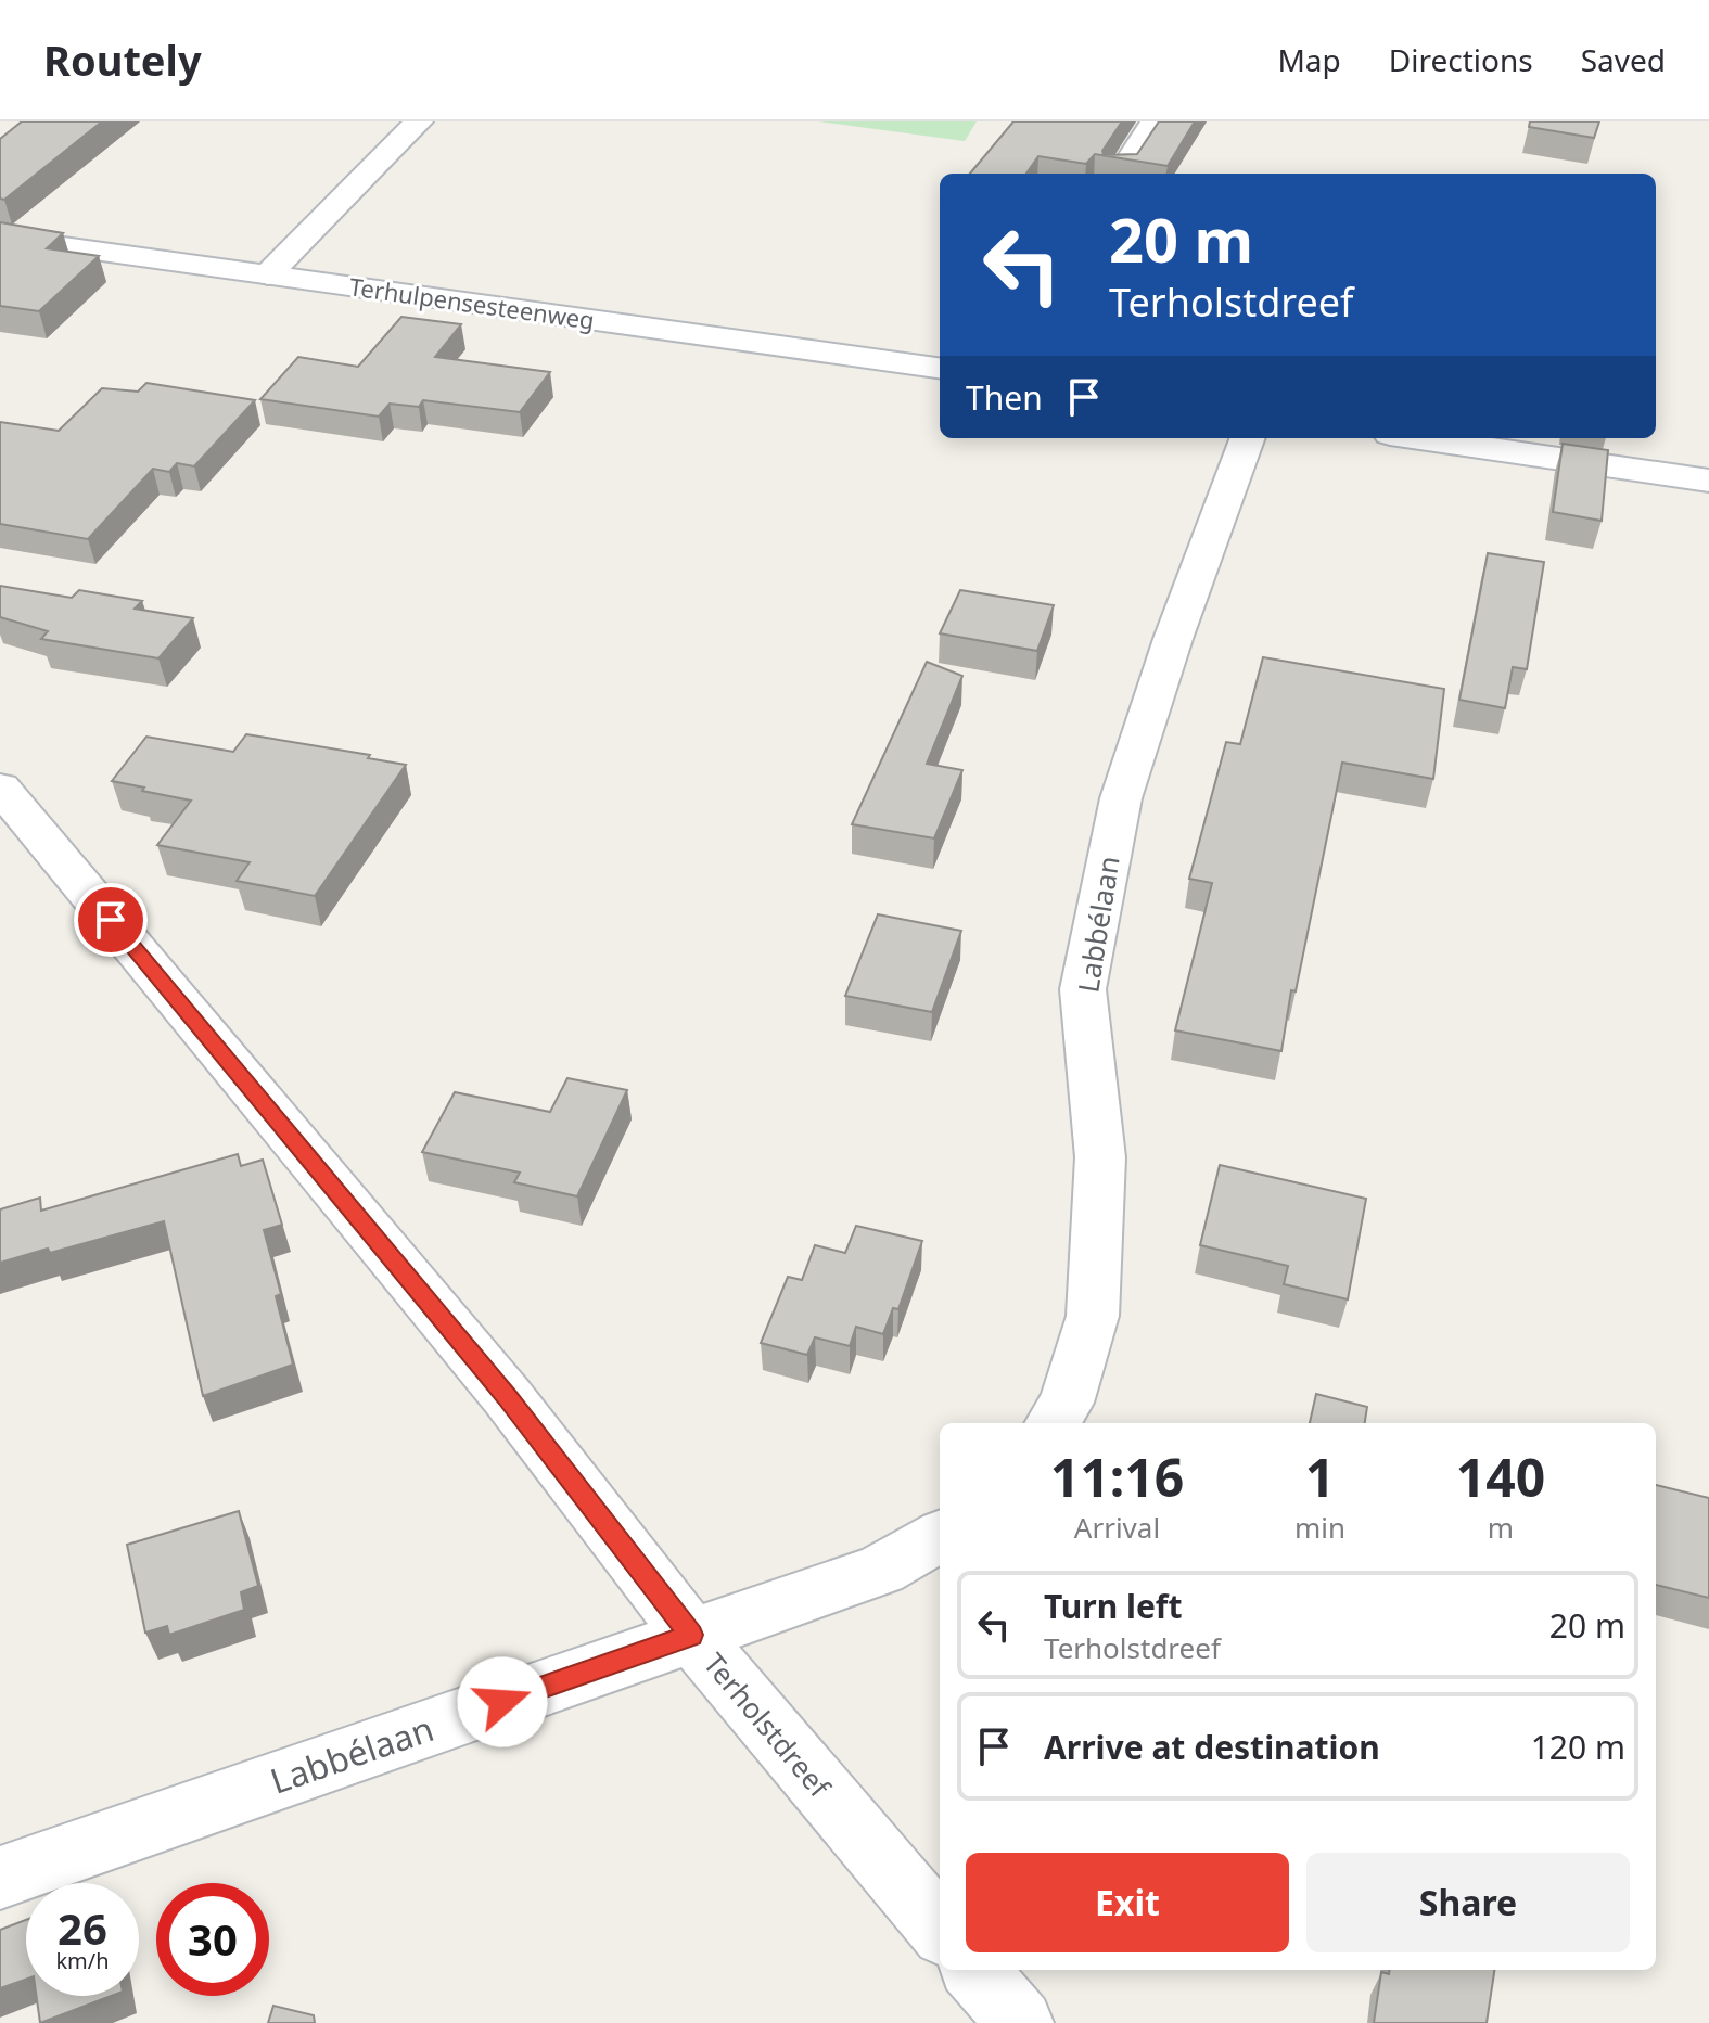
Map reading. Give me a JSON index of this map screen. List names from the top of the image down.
{
  "streets": {
    "street": ["Terhulpensesteenweg", "Labbélaan", "Terholstdreef"]
  },
  "crossings": [
    ["Labbélaan", "Terholstdreef"]
  ],
  "page": {
    "header": "Routely",
    "nav": ["Map", "Directions", "Saved"],
    "turn": ["20 m", "Terholstdreef"],
    "then": "Then",
    "eta": [
      "11:16",
      "Arrival",
      "1",
      "min",
      "140",
      "m"
    ],
    "list": [
      {
        "name": "Turn left",
        "note": "Terholstdreef",
        "value": "20 m"
      },
      {
        "name": "Arrive at destination",
        "value": "120 m"
      }
    ],
    "buttons": ["Exit", "Share"],
    "speed": "26 km/h",
    "limit": "30"
  }
}
